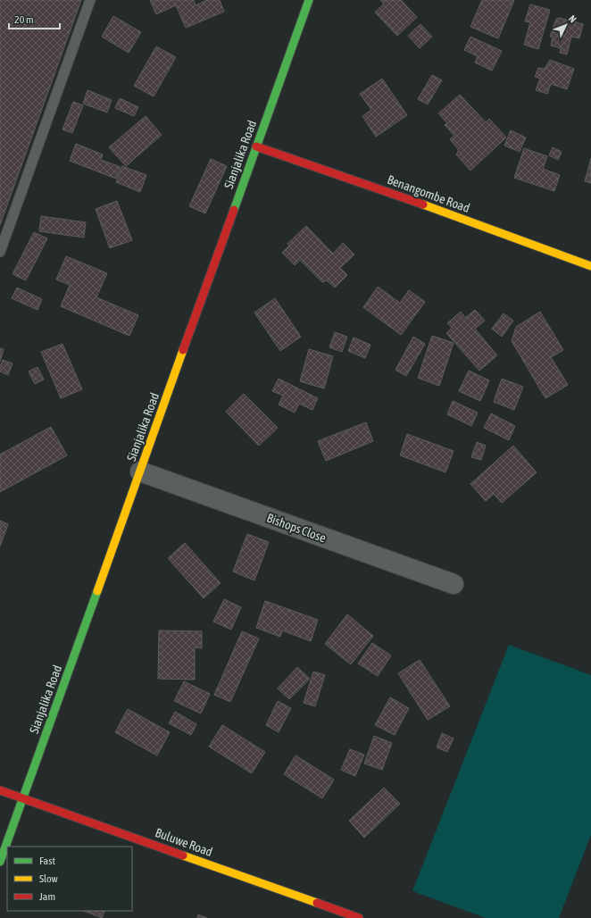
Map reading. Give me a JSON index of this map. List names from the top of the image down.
{
  "streets": {
    "street": [
      "Sianjalika Road",
      "Benangombe Road",
      "Bishops Close",
      "Buluwe Road"
    ]
  },
  "crossings": [
    ["Sianjalika Road", "Benangombe Road"],
    ["Sianjalika Road", "Bishops Close"],
    ["Sianjalika Road", "Buluwe Road"]
  ],
  "legend": ["Fast", "Slow", "Jam"],
  "scale_bar": "20 m",
  "north": "top right"
}
